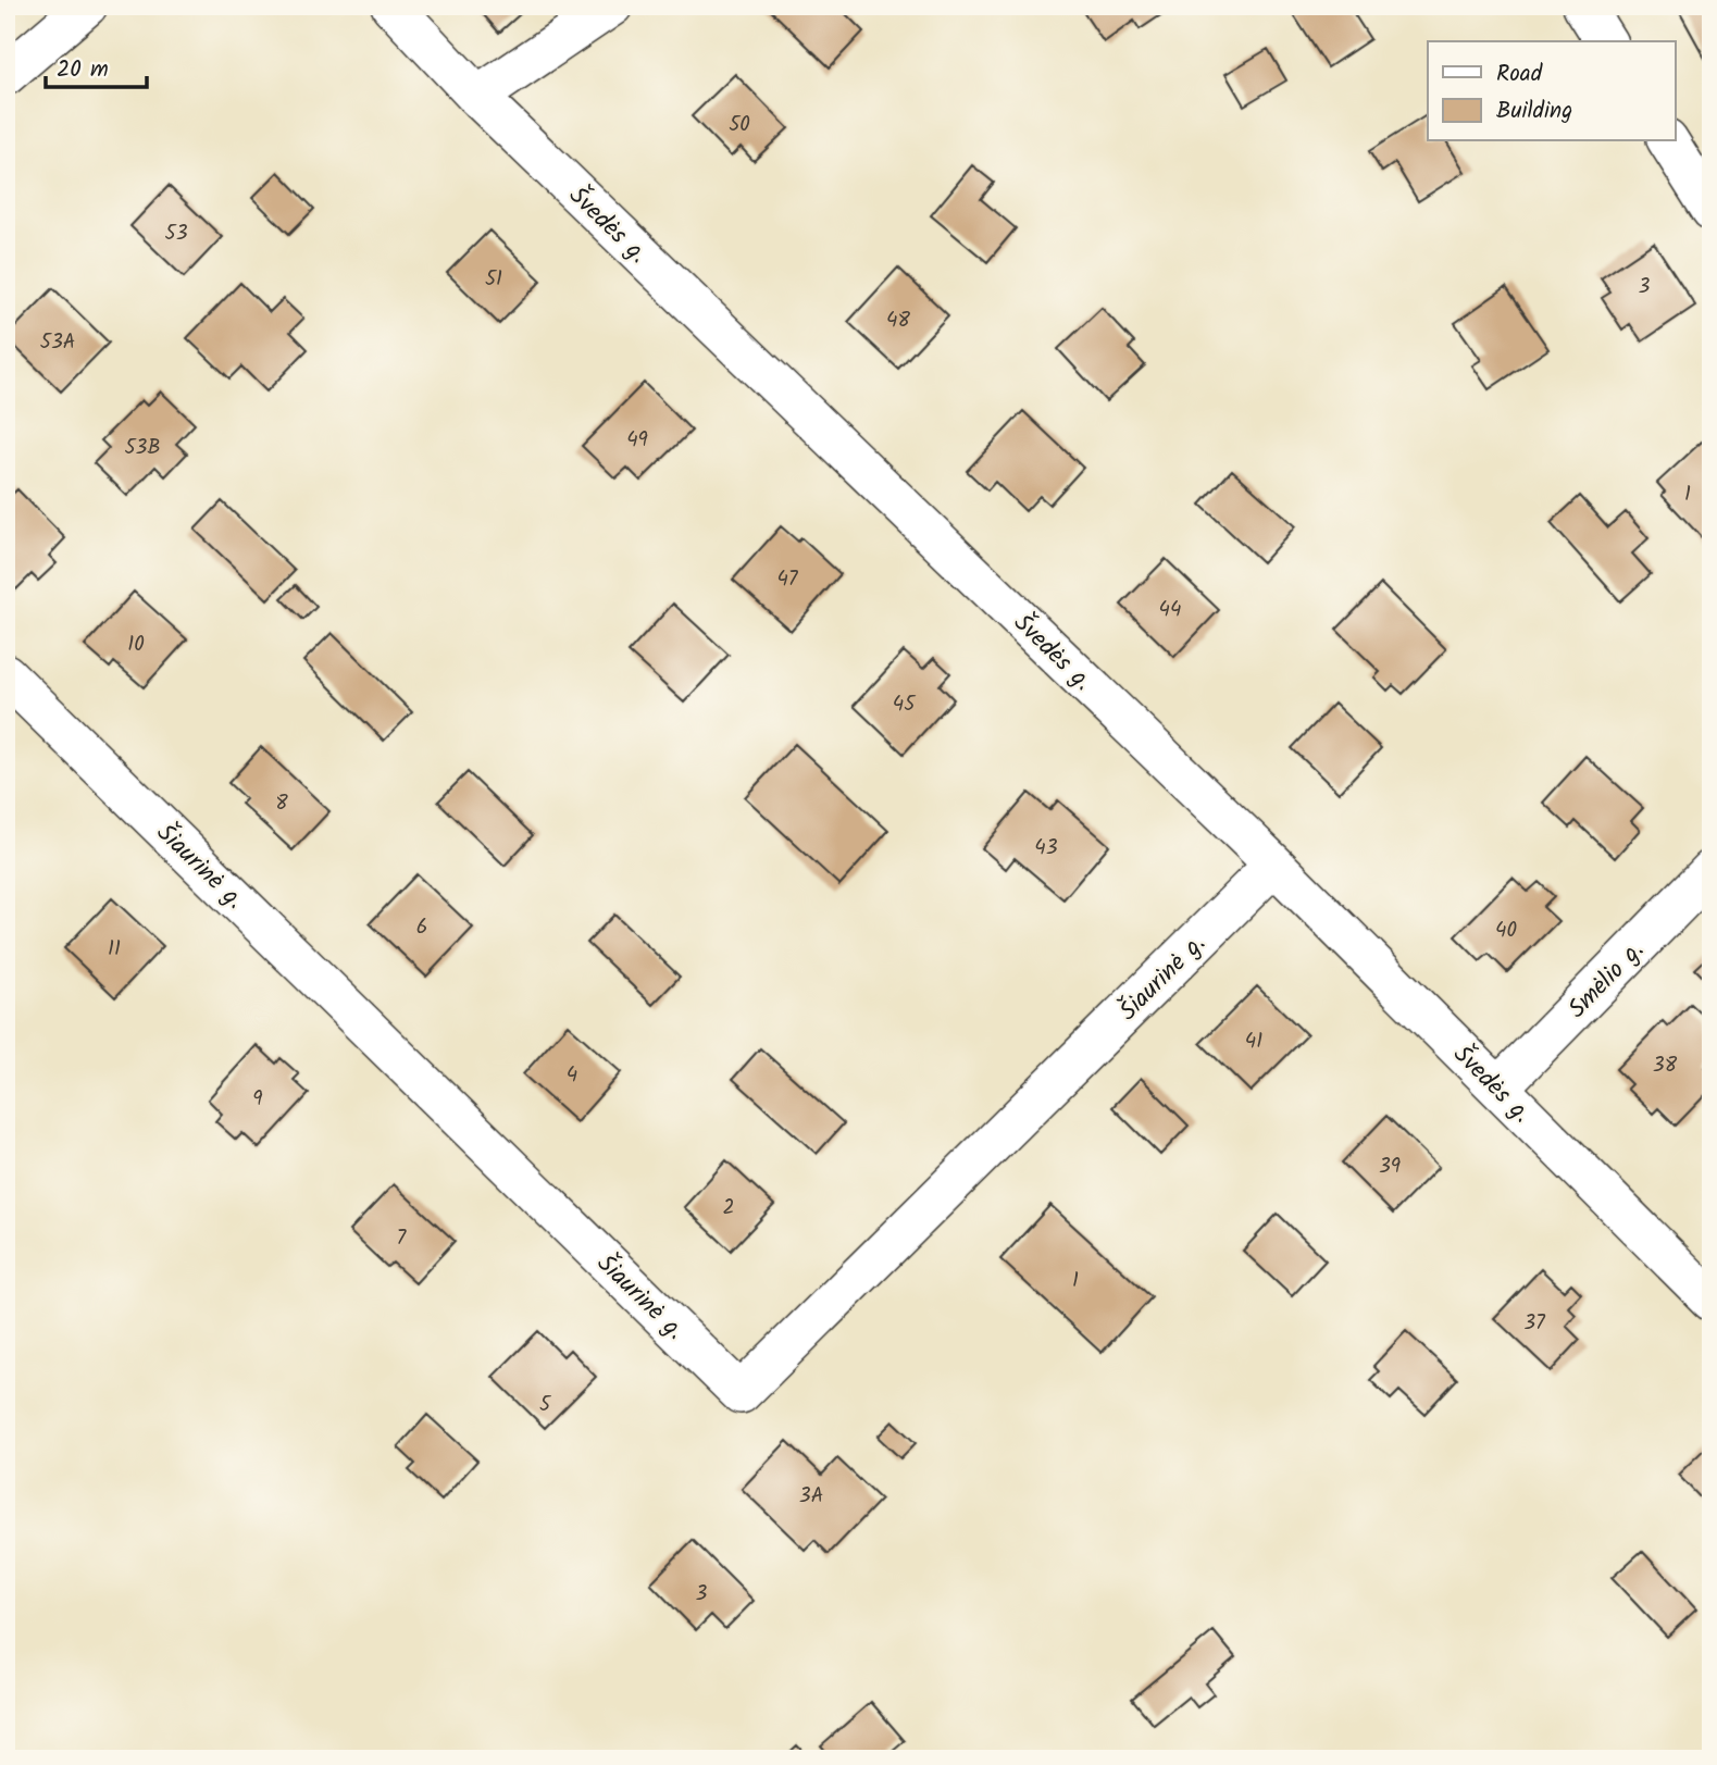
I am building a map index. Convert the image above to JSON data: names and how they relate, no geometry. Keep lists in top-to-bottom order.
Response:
{
  "streets": {
    "street": ["Švedės g.", "Šiaurinė g.", "Smėlio g."]
  },
  "crossings": [
    ["Švedės g.", "Šiaurinė g."],
    ["Švedės g.", "Smėlio g."]
  ],
  "house_numbers": [
    "50",
    "53",
    "51",
    "3",
    "48",
    "53A",
    "49",
    "53B",
    "1",
    "47",
    "44",
    "10",
    "45",
    "8",
    "43",
    "6",
    "40",
    "11",
    "41",
    "38",
    "4",
    "9",
    "39",
    "2",
    "7",
    "1",
    "37",
    "5",
    "3A",
    "3"
  ],
  "legend": ["Road", "Building"],
  "scale_bar": "20 m"
}
